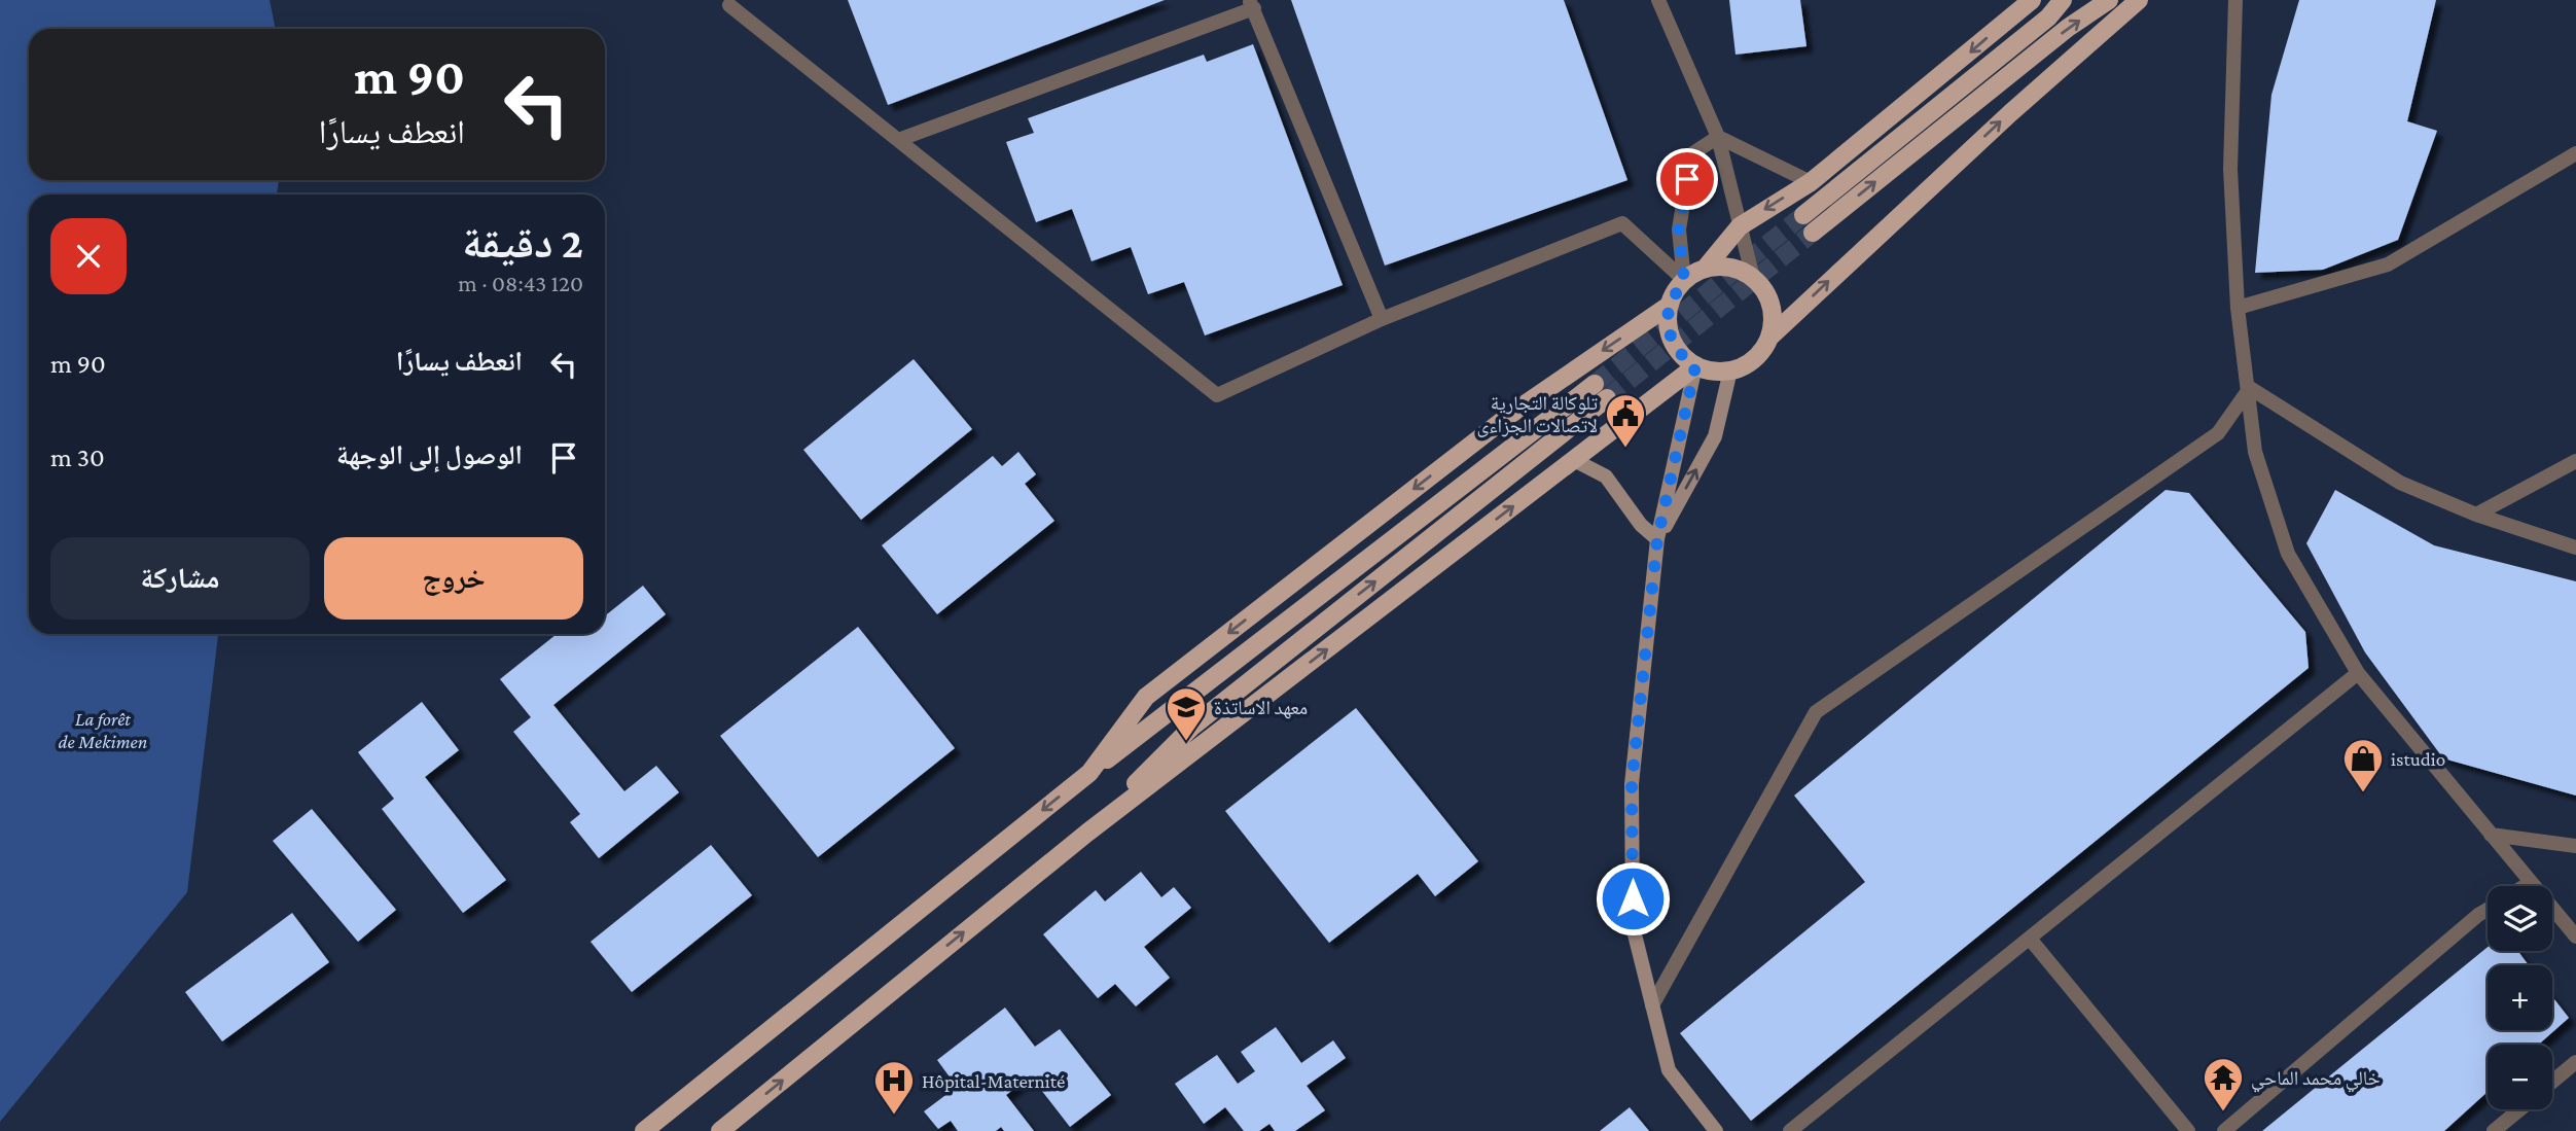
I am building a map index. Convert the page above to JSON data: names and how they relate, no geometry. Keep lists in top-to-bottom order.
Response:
{
  "parks": ["La forêt de Mekimen"],
  "places": {
    "public building": ["تلوكالة التجارية لاتصالات الجزاءى"],
    "school or university": ["معهد الاساتذة"],
    "shop": ["istudio"],
    "temple": ["خالي محمد الماحي"],
    "hospital": ["Hôpital-Maternité"]
  },
  "page": {
    "turn": ["90 m", "انعطف يسارًا"],
    "heading": ["2 دقيقة", "120 m · 08:43"],
    "list": [
      {
        "name": "انعطف يسارًا",
        "value": "90 m"
      },
      {
        "name": "الوصول إلى الوجهة",
        "value": "30 m"
      }
    ],
    "buttons": ["خروج", "مشاركة"],
    "map_buttons": ["+", "−"]
  }
}
